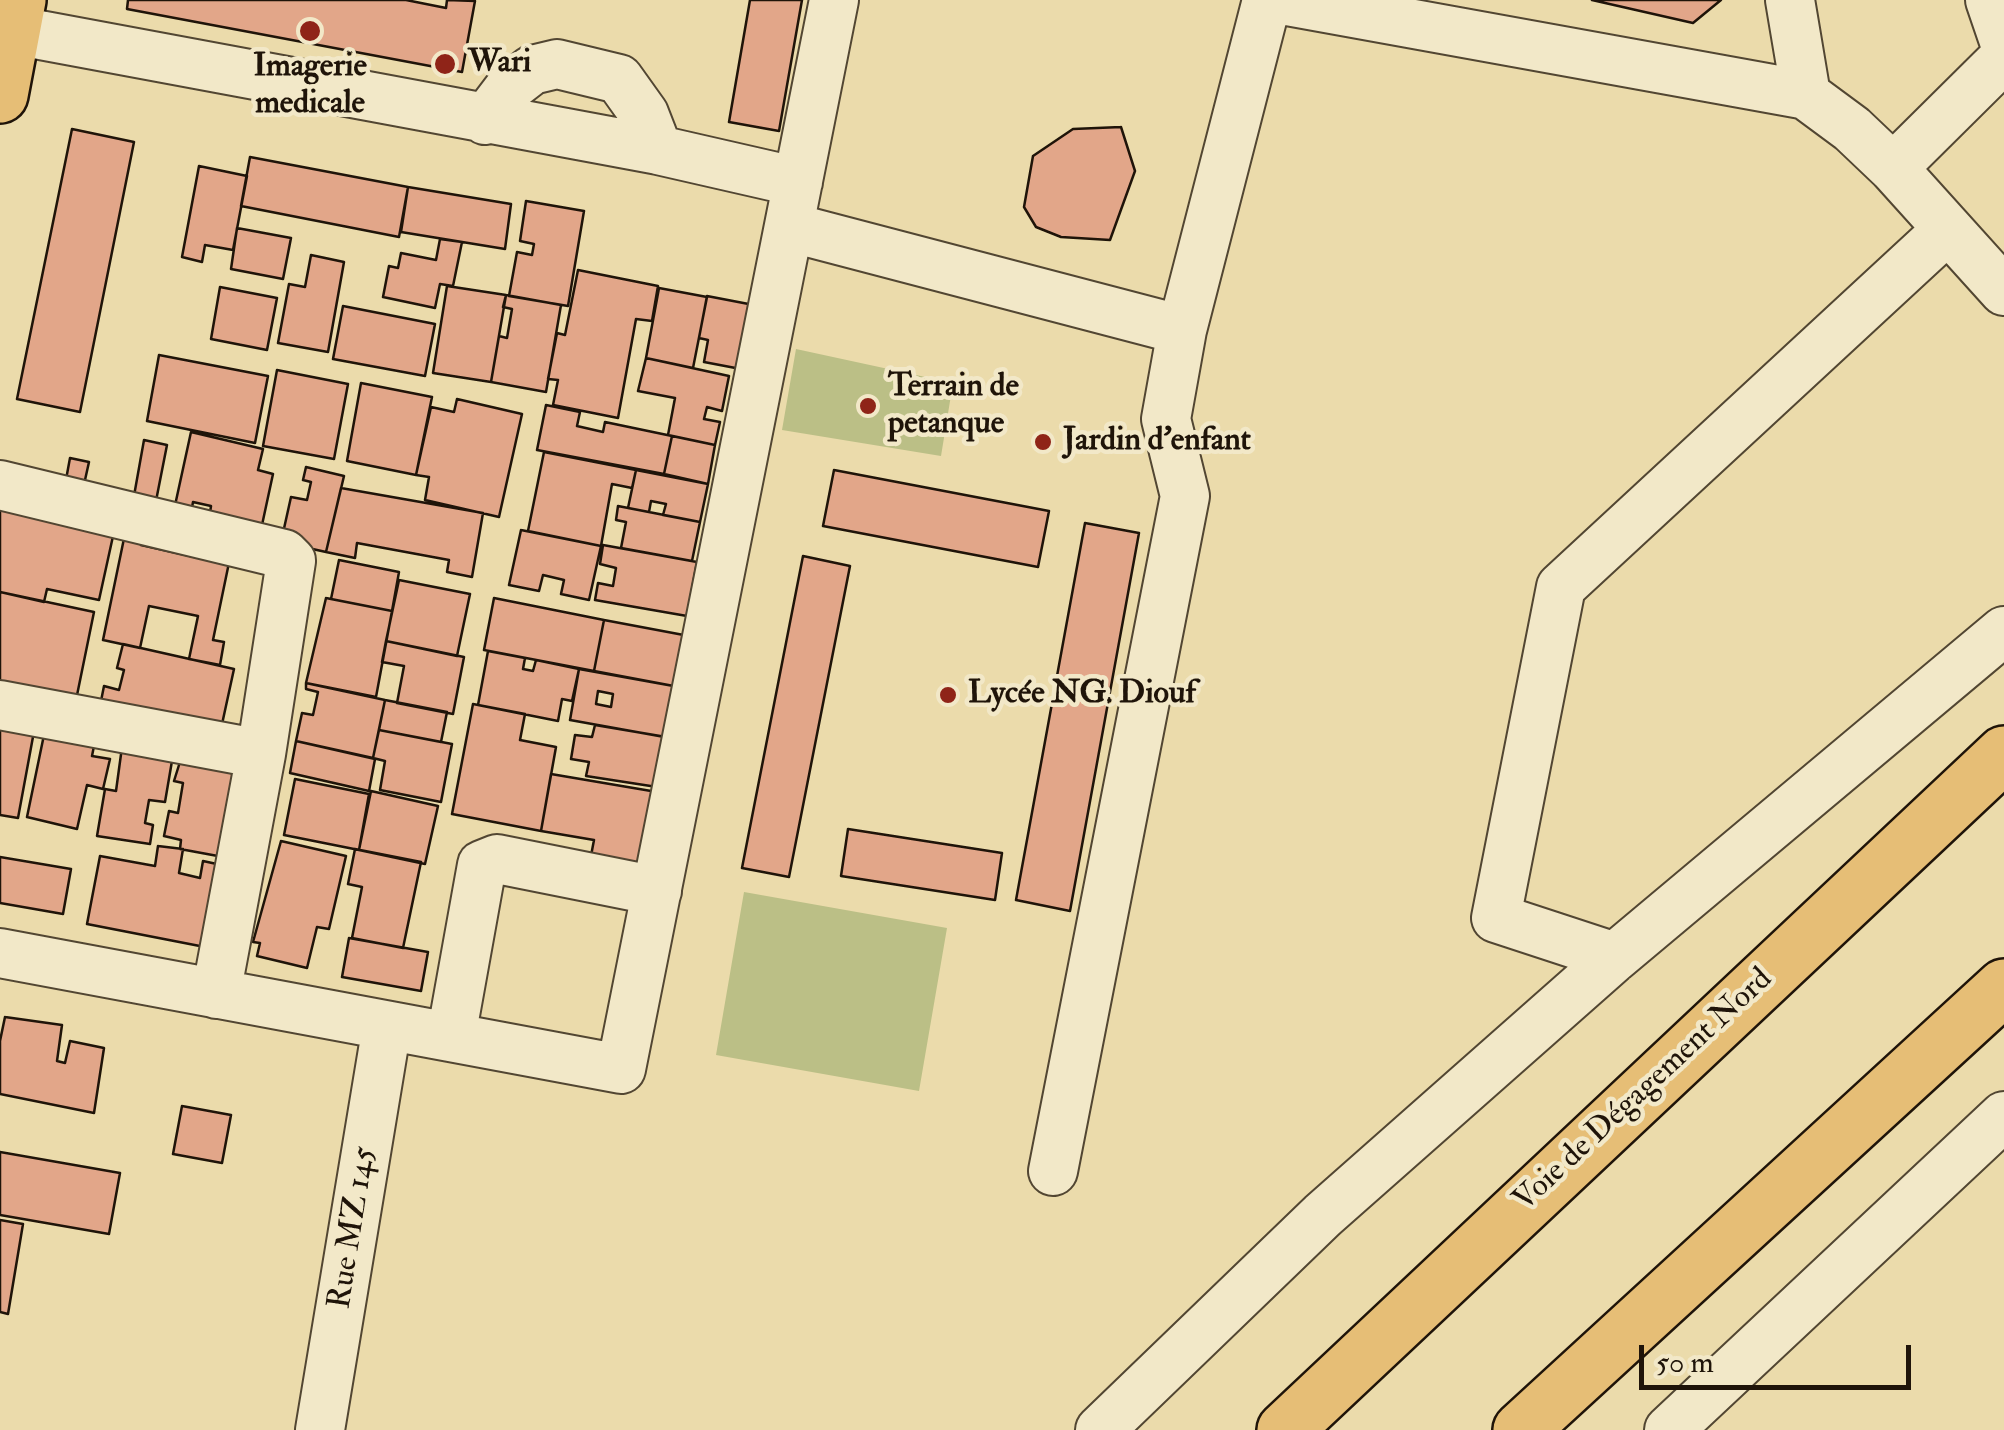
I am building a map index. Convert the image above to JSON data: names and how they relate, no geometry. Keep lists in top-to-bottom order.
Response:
{
  "streets": {
    "main road": ["Voie de Dégagement Nord"],
    "street": ["Rue MZ 145"]
  },
  "places": [
    "Imagerie medicale",
    "Wari",
    "Terrain de petanque",
    "Jardin d'enfant",
    "Lycée NG. Diouf"
  ],
  "scale_bar": "50 m"
}
